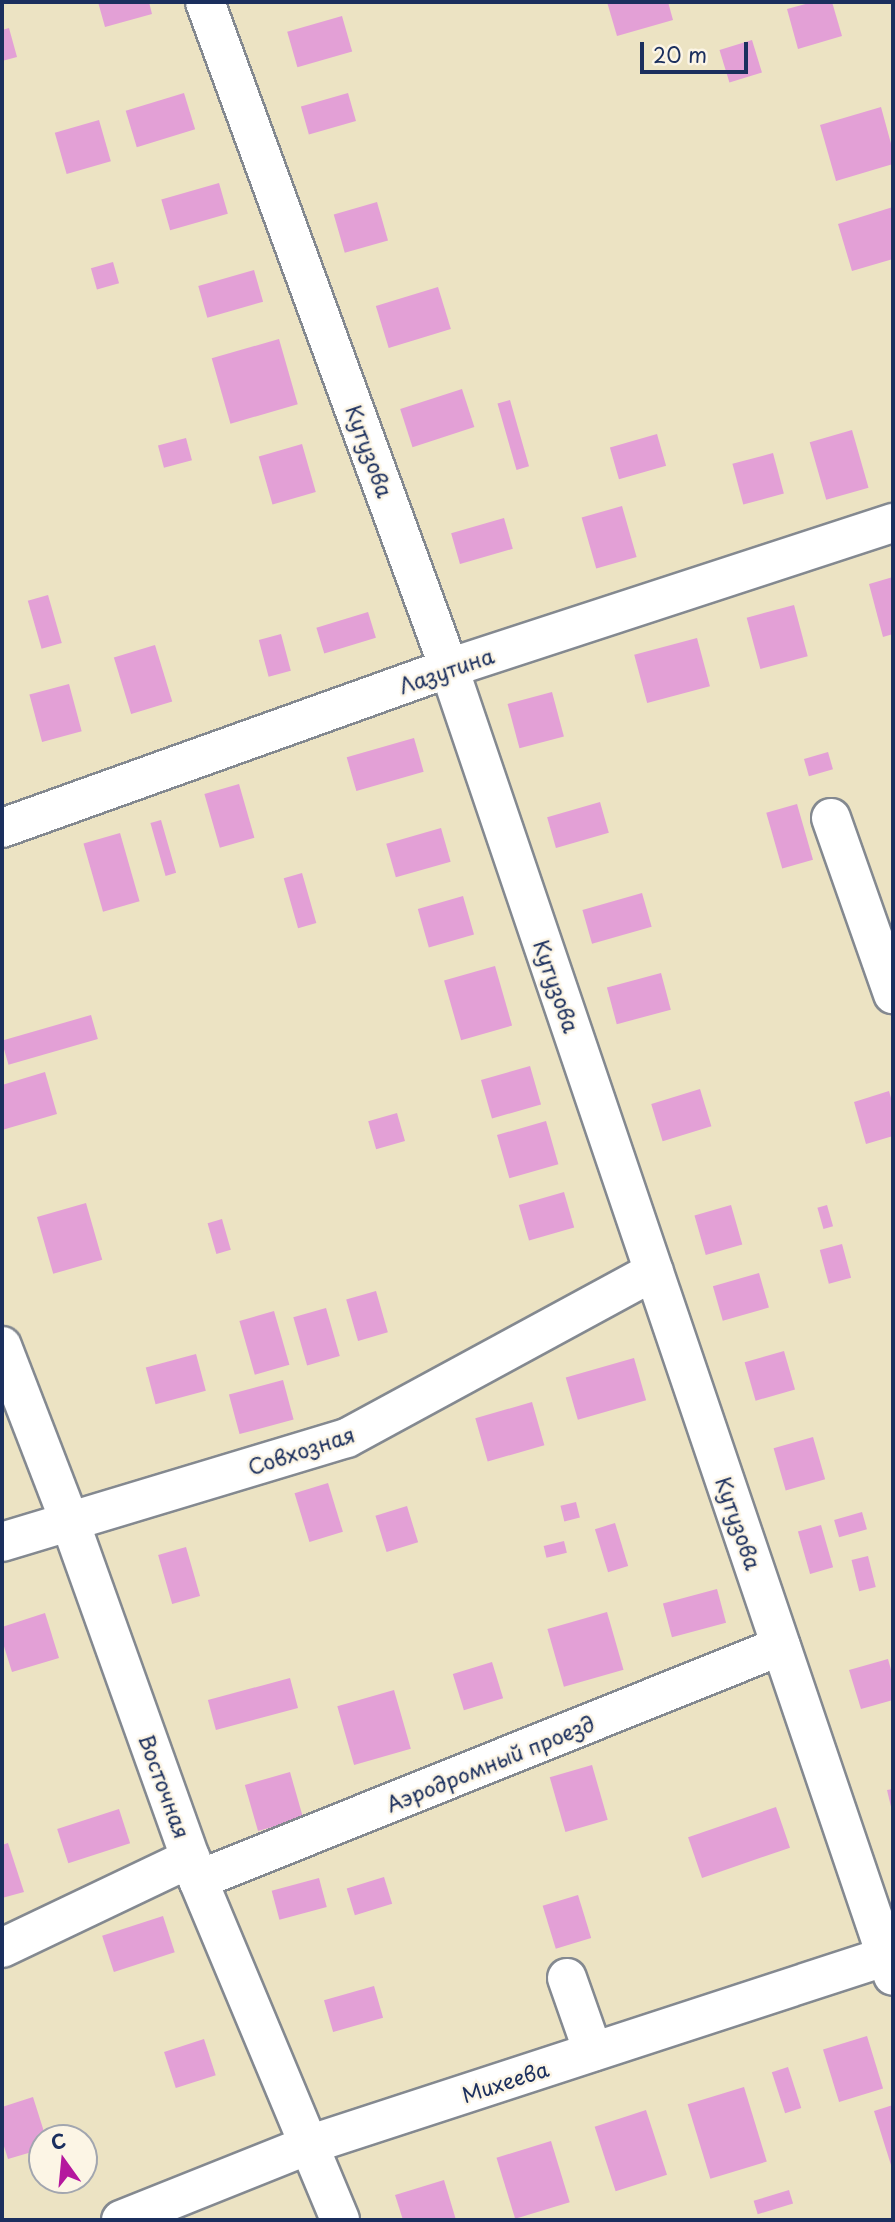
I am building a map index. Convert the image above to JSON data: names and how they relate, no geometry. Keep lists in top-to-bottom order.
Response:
{
  "streets": {
    "street": [
      "Кутузова",
      "Лазутина",
      "Совхозная",
      "Аэродромный проезд",
      "Восточная",
      "Михеева"
    ]
  },
  "crossings": [
    ["Кутузова", "Лазутина"],
    ["Кутузова", "Совхозная"],
    ["Кутузова", "Аэродромный проезд"],
    ["Кутузова", "Михеева"],
    ["Совхозная", "Восточная"],
    ["Аэродромный проезд", "Восточная"],
    ["Восточная", "Михеева"]
  ],
  "scale_bar": "20 m",
  "north": "top"
}
